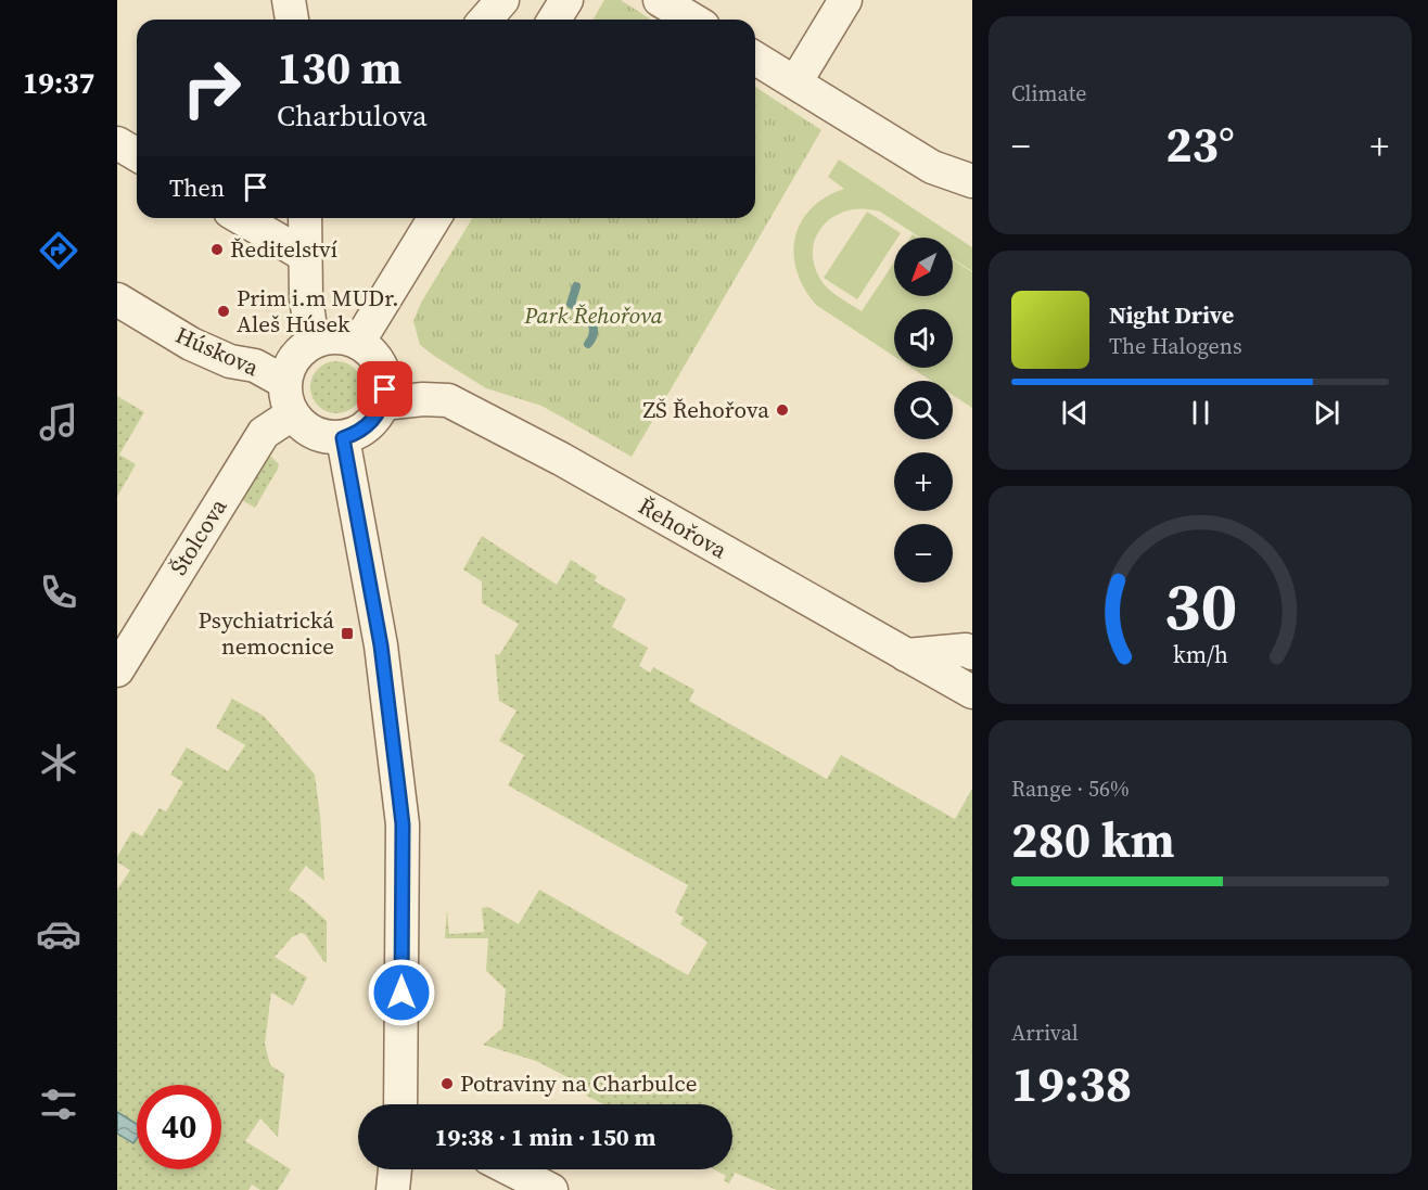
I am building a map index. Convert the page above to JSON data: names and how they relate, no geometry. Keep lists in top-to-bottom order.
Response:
{
  "streets": {
    "street": ["Húskova", "Řehořova", "Štolcova"]
  },
  "crossings": [
    ["Húskova", "Řehořova"],
    ["Húskova", "Štolcova"],
    ["Řehořova", "Štolcova"]
  ],
  "parks": ["Park Řehořova"],
  "places": {
    "other": [
      "Ředitelství",
      "Prim i.m MUDr. Aleš Húsek",
      "ZŠ Řehořova",
      "Potraviny na Charbulce"
    ],
    "transit": ["Psychiatrická nemocnice"]
  },
  "north": "bottom left",
  "page": {
    "tabs": "19:37",
    "tile": [
      "Climate",
      ["Range · 56%", "280 km"],
      ["Arrival", "19:38"]
    ],
    "turn": ["130 m", "Charbulova"],
    "heat": ["−", "23°", "+"],
    "then": "Then",
    "map_buttons": ["+", "−"],
    "song": ["Night Drive", "The Halogens"],
    "limit": "40",
    "trip": "19:38 · 1 min · 150 m",
    "gauge": ["30", "km/h"]
  }
}
